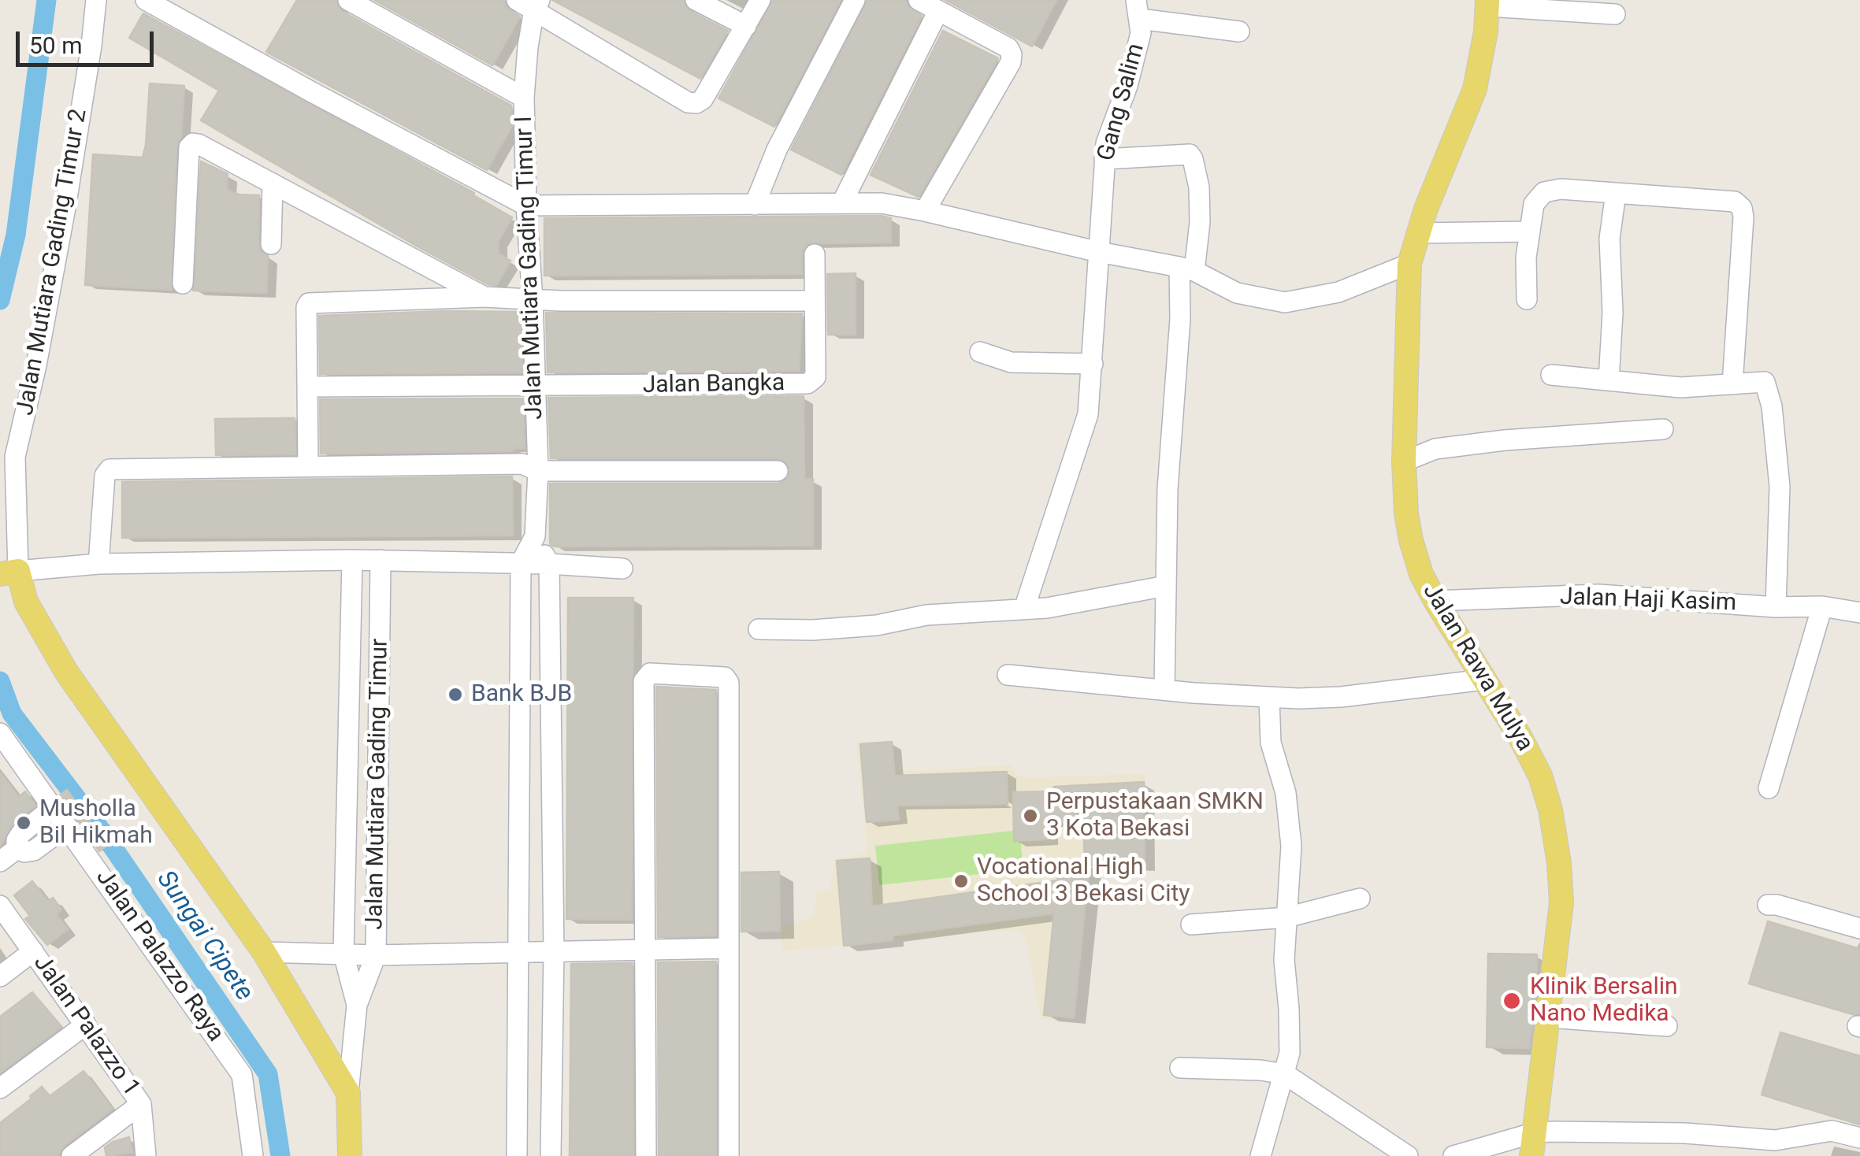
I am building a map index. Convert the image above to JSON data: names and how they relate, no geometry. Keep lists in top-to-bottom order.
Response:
{
  "streets": {
    "main road": ["Jalan Rawa Mulya", "Jalan Mutiara Gading Timur"],
    "street": [
      "Gang Salim",
      "Jalan Mutiara Gading Timur 2",
      "Jalan Mutiara Gading Timur I",
      "Jalan Bangka",
      "Jalan Haji Kasim",
      "Jalan Palazzo Raya",
      "Jalan Palazzo 1"
    ]
  },
  "crossings": [
    ["Jalan Mutiara Gading Timur 2", "Jalan Mutiara Gading Timur"],
    ["Jalan Mutiara Gading Timur I", "Jalan Bangka"],
    ["Jalan Haji Kasim", "Jalan Rawa Mulya"]
  ],
  "water": ["Sungai Cipete"],
  "places": [
    "Bank BJB",
    "Perpustakaan SMKN 3 Kota Bekasi",
    "Musholla Bil Hikmah",
    "Vocational High School 3 Bekasi City",
    "Klinik Bersalin Nano Medika"
  ],
  "scale_bar": "50 m"
}
